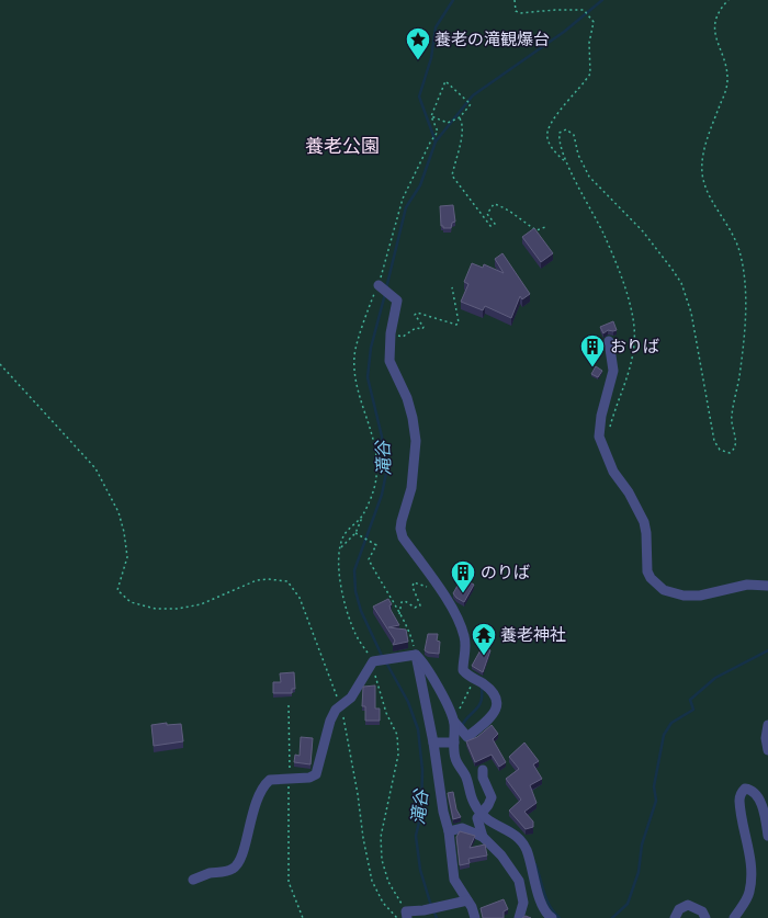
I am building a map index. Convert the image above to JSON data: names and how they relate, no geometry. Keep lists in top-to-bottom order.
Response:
{
  "districts": ["養老公園"],
  "water": ["滝谷"],
  "places": {
    "place": ["養老の滝観爆台"],
    "building": ["おりば", "のりば"],
    "temple": ["養老神社"]
  }
}
